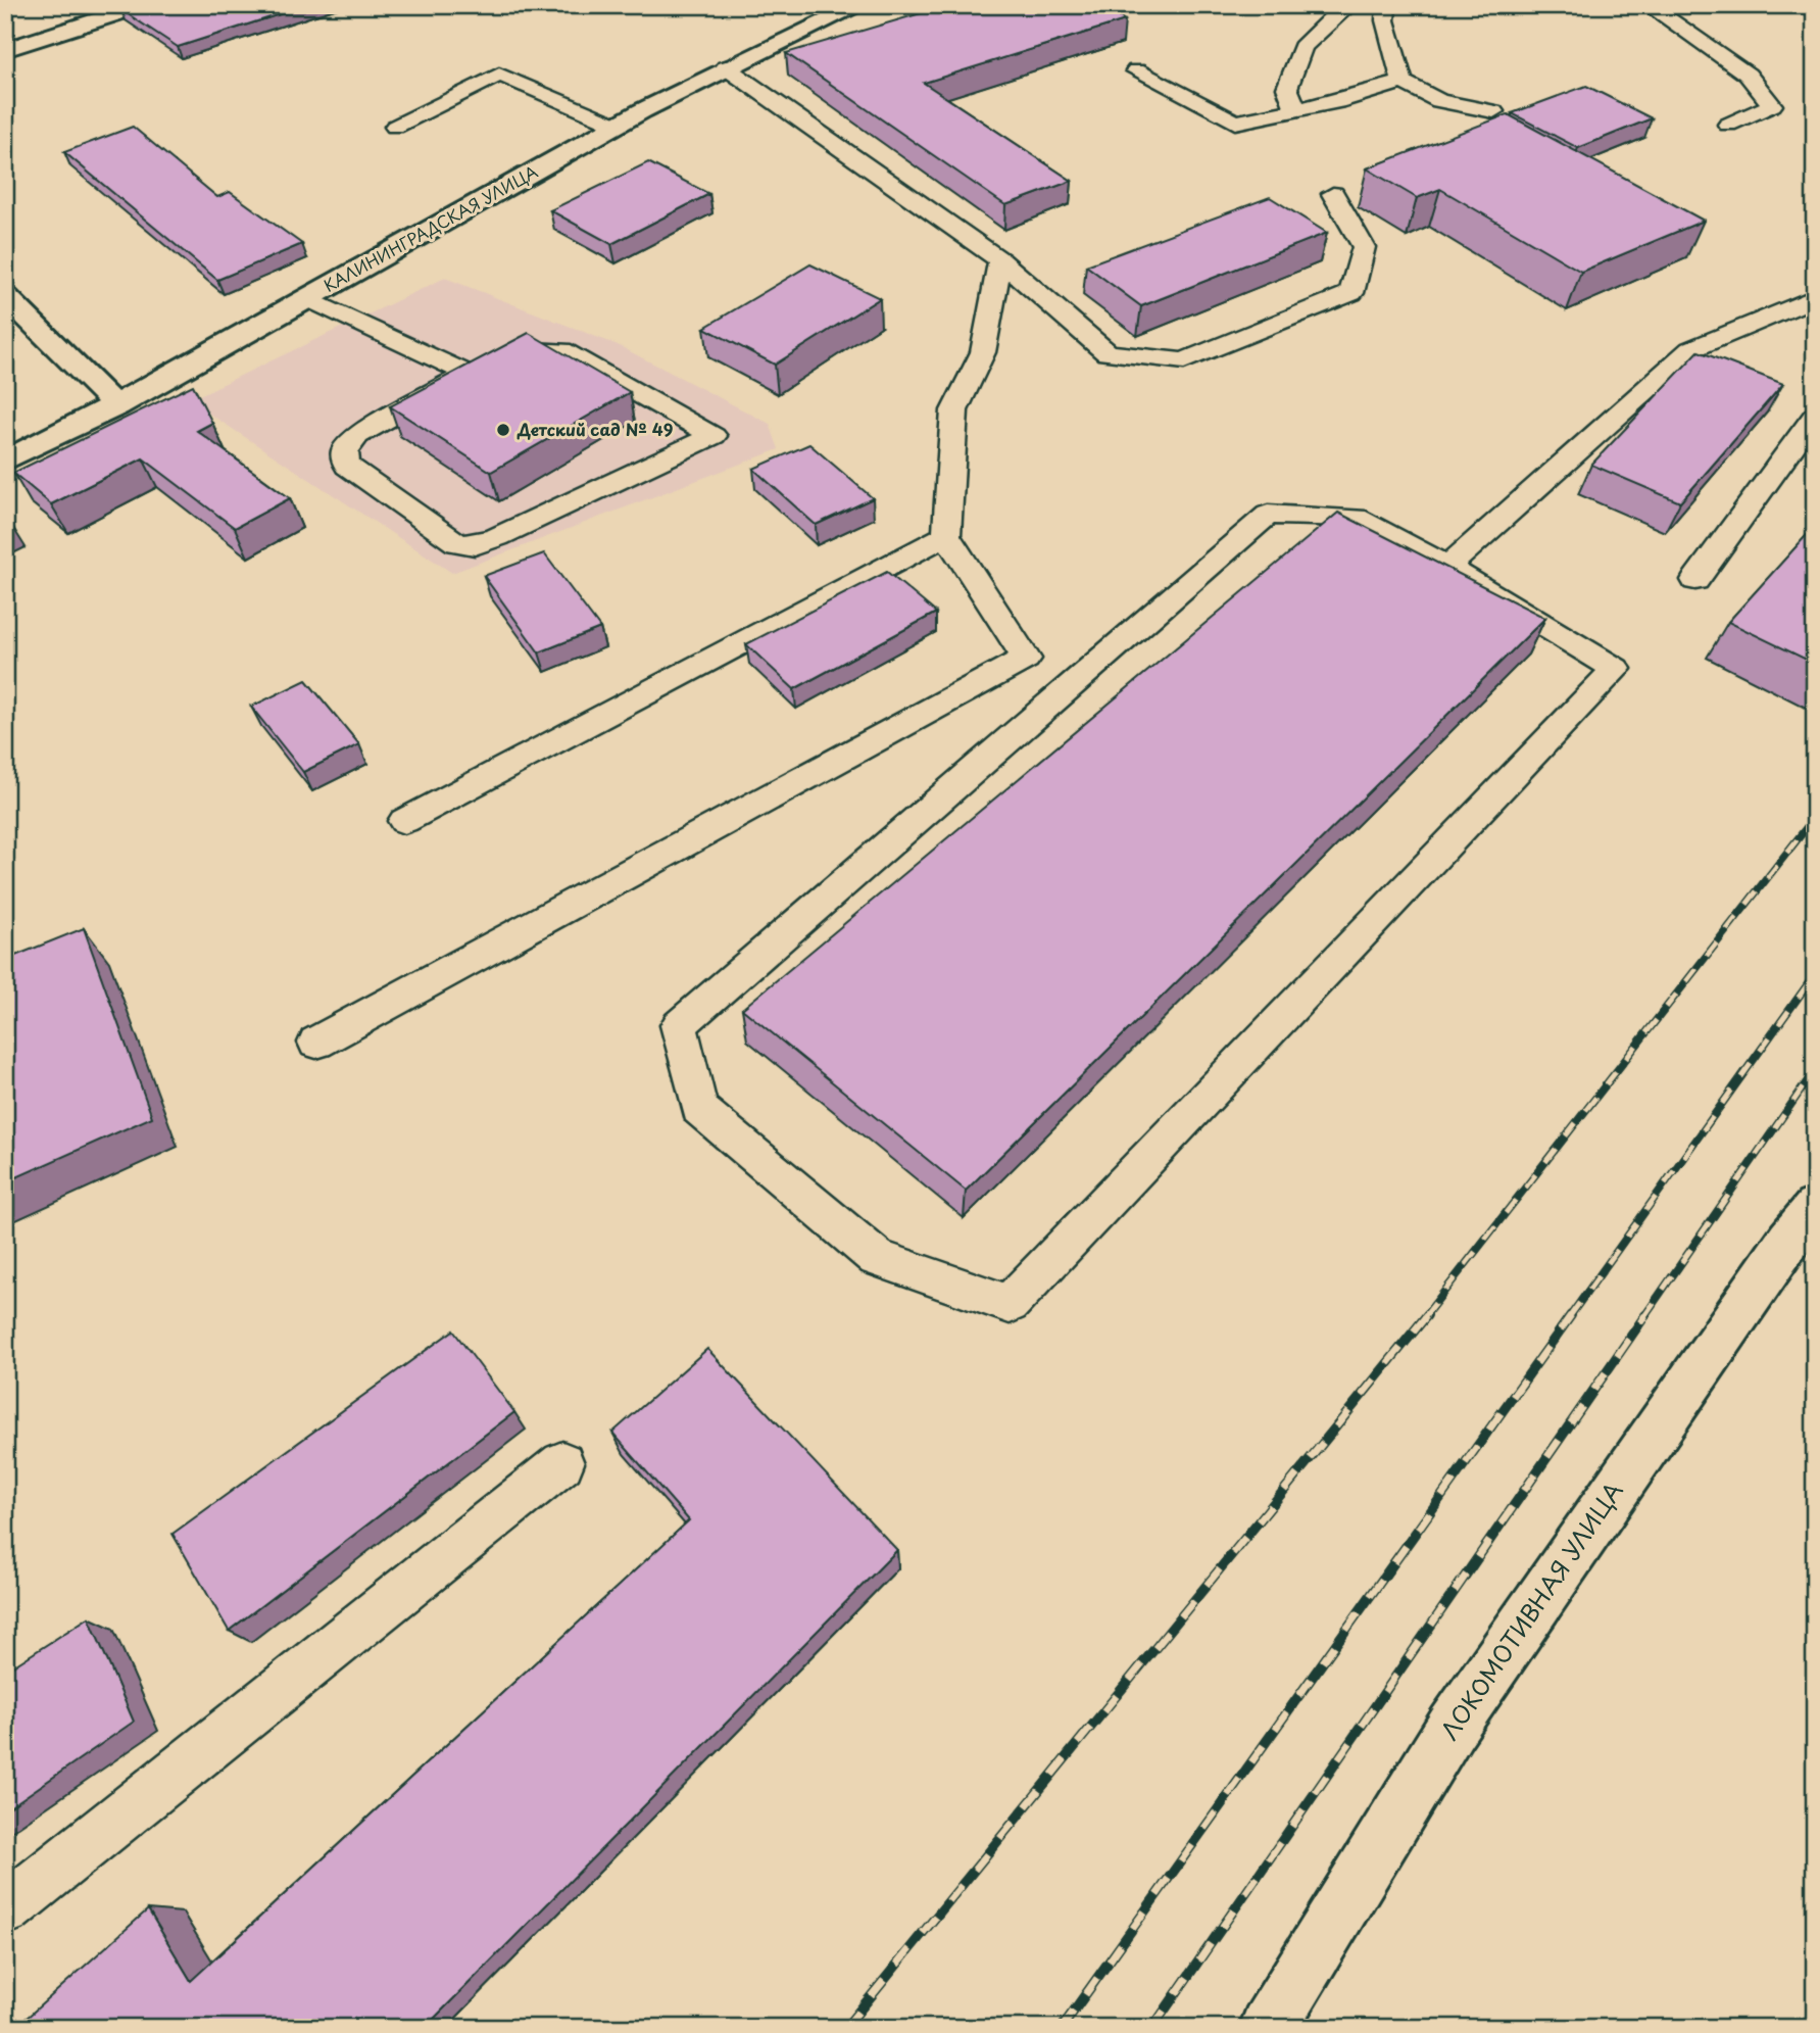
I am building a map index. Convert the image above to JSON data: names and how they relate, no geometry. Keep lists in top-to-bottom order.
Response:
{
  "streets": {
    "street": ["КАЛИНИНГРАДСКАЯ УЛИЦА", "ЛОКОМОТИВНАЯ УЛИЦА"]
  },
  "places": ["Детский сад № 49"]
}
